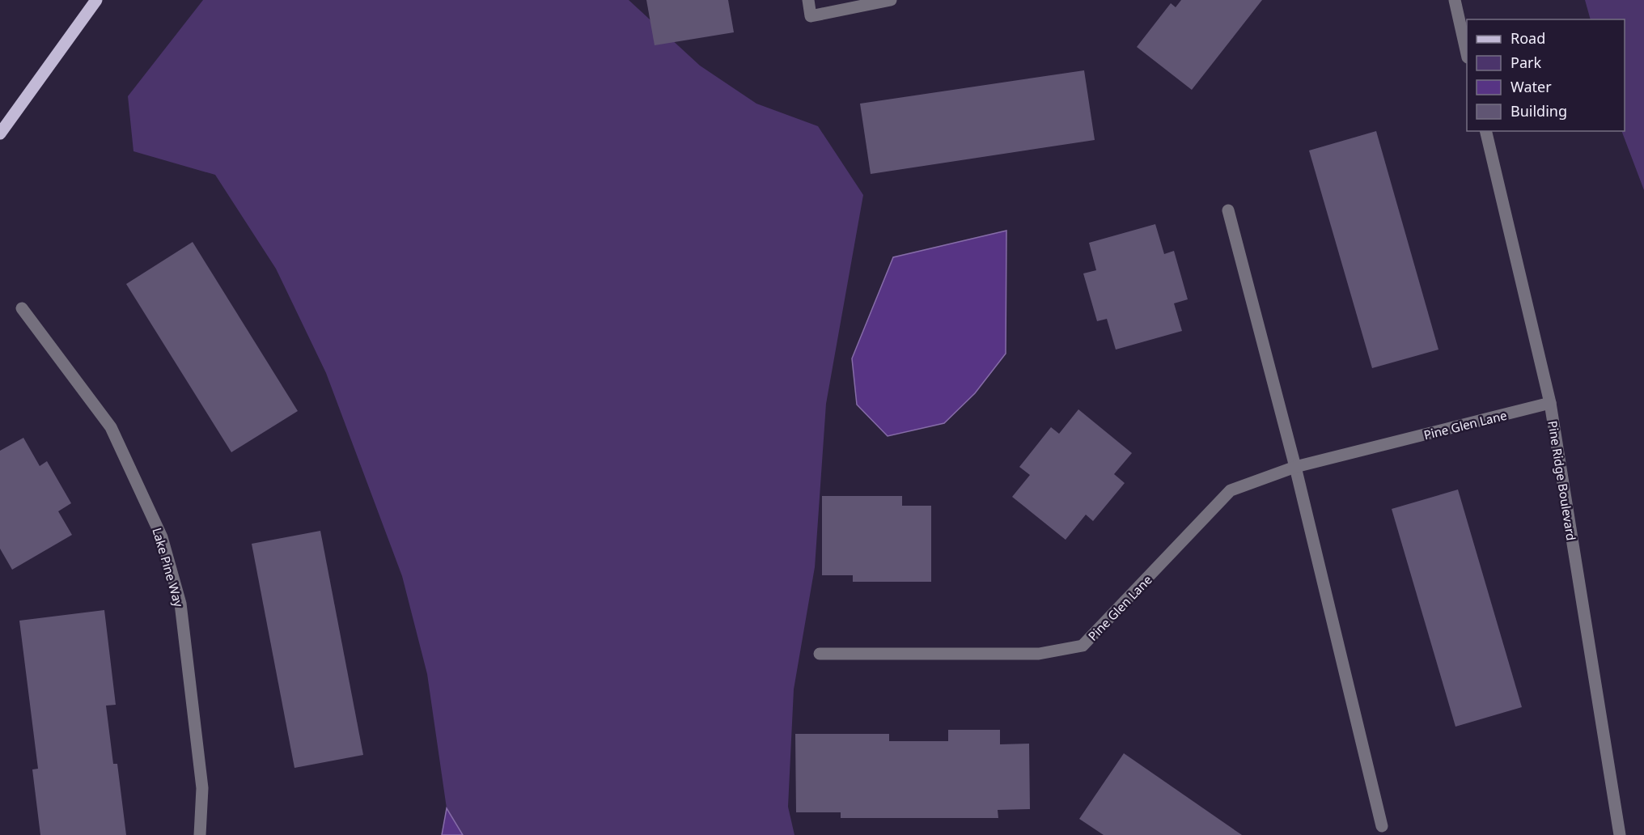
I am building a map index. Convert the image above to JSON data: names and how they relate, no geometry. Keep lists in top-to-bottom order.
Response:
{
  "streets": {
    "street": ["Pine Glen Lane", "Pine Ridge Boulevard", "Lake Pine Way"]
  },
  "crossings": [
    ["Pine Glen Lane", "Pine Ridge Boulevard"]
  ],
  "legend": [
    "Road",
    "Park",
    "Water",
    "Building"
  ]
}
